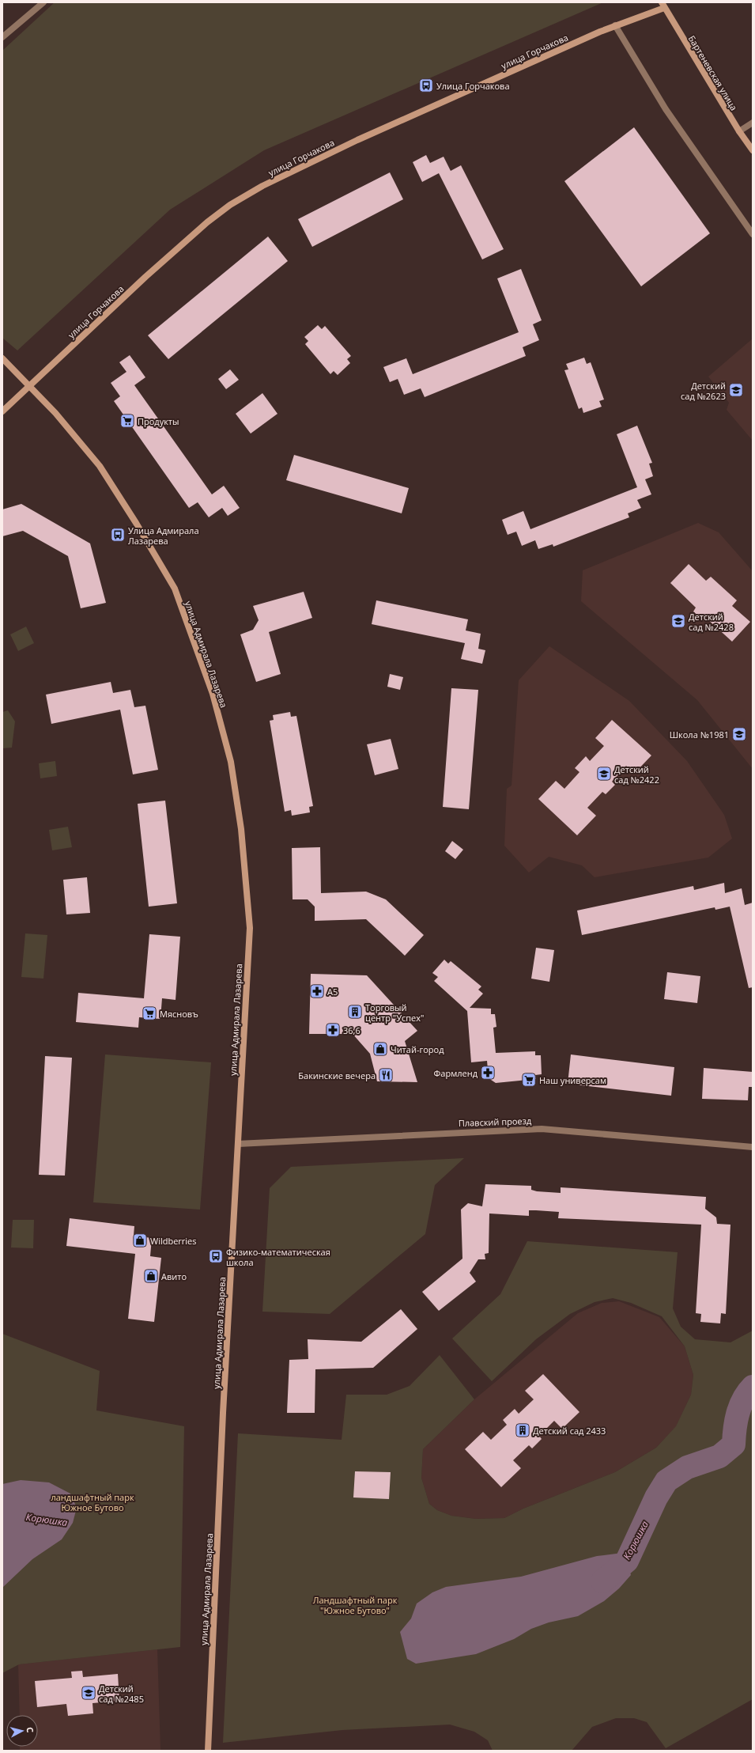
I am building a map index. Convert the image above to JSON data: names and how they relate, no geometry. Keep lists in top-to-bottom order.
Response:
{
  "streets": {
    "street": [
      "улица Горчакова",
      "Бартеневская улица",
      "улица Адмирала Лазарева",
      "Плавский проезд"
    ]
  },
  "crossings": [
    ["улица Горчакова", "Бартеневская улица"],
    ["улица Горчакова", "улица Адмирала Лазарева"],
    ["улица Адмирала Лазарева", "Плавский проезд"]
  ],
  "water": ["Корюшка"],
  "parks": ["ландшафтный парк Южное Бутово", "Ландшафтный парк \"Южное Бутово\""],
  "places": {
    "bus stop": ["Улица Горчакова", "Улица Адмирала Лазарева", "Физико-математическая школа"],
    "school or university": [
      "Детский сад №2623",
      "Детский сад №2428",
      "Школа №1981",
      "Детский сад №2422",
      "Детский сад №2485"
    ],
    "supermarket": ["Продукты", "Мясновъ", "Наш универсам"],
    "pharmacy": ["А5", "36,6", "Фармленд"],
    "building": ["Торговый центр \"Успех\"", "Детский сад 2433"],
    "shop": ["Читай-город", "Wildberries", "Авито"],
    "restaurant": ["Бакинские вечера"]
  },
  "north": "right"
}
